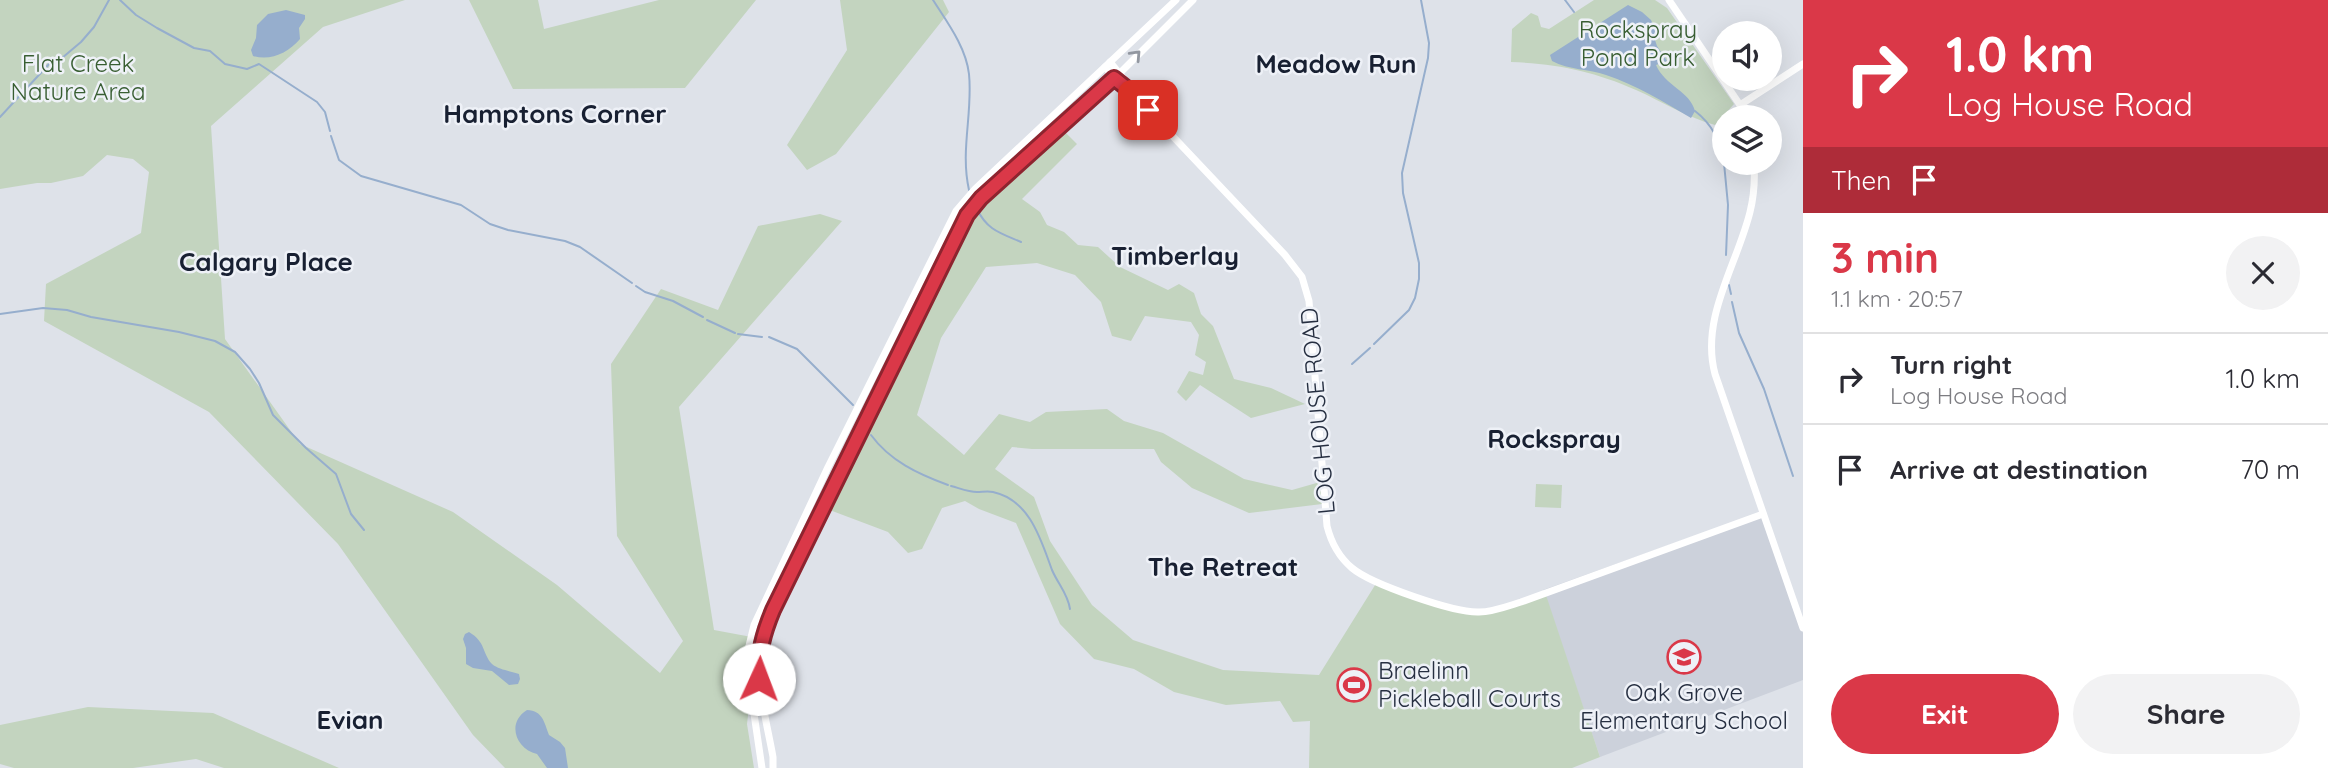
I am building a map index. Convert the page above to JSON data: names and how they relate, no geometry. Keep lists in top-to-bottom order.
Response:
{
  "streets": {
    "main road": ["LOG HOUSE ROAD"]
  },
  "districts": [
    "Meadow Run",
    "Hamptons Corner",
    "Timberlay",
    "Calgary Place",
    "Rockspray",
    "The Retreat",
    "Evian"
  ],
  "parks": ["Rockspray Pond Park", "Flat Creek Nature Area"],
  "places": {
    "school or university": ["Oak Grove Elementary School"],
    "sports": ["Braelinn Pickleball Courts"]
  },
  "page": {
    "turn": ["1.0 km", "Log House Road"],
    "then": "Then",
    "heading": ["3 min", "1.1 km · 20:57"],
    "list": [
      {
        "name": "Turn right",
        "note": "Log House Road",
        "value": "1.0 km"
      },
      {
        "name": "Arrive at destination",
        "value": "70 m"
      }
    ],
    "buttons": ["Exit", "Share"]
  }
}
